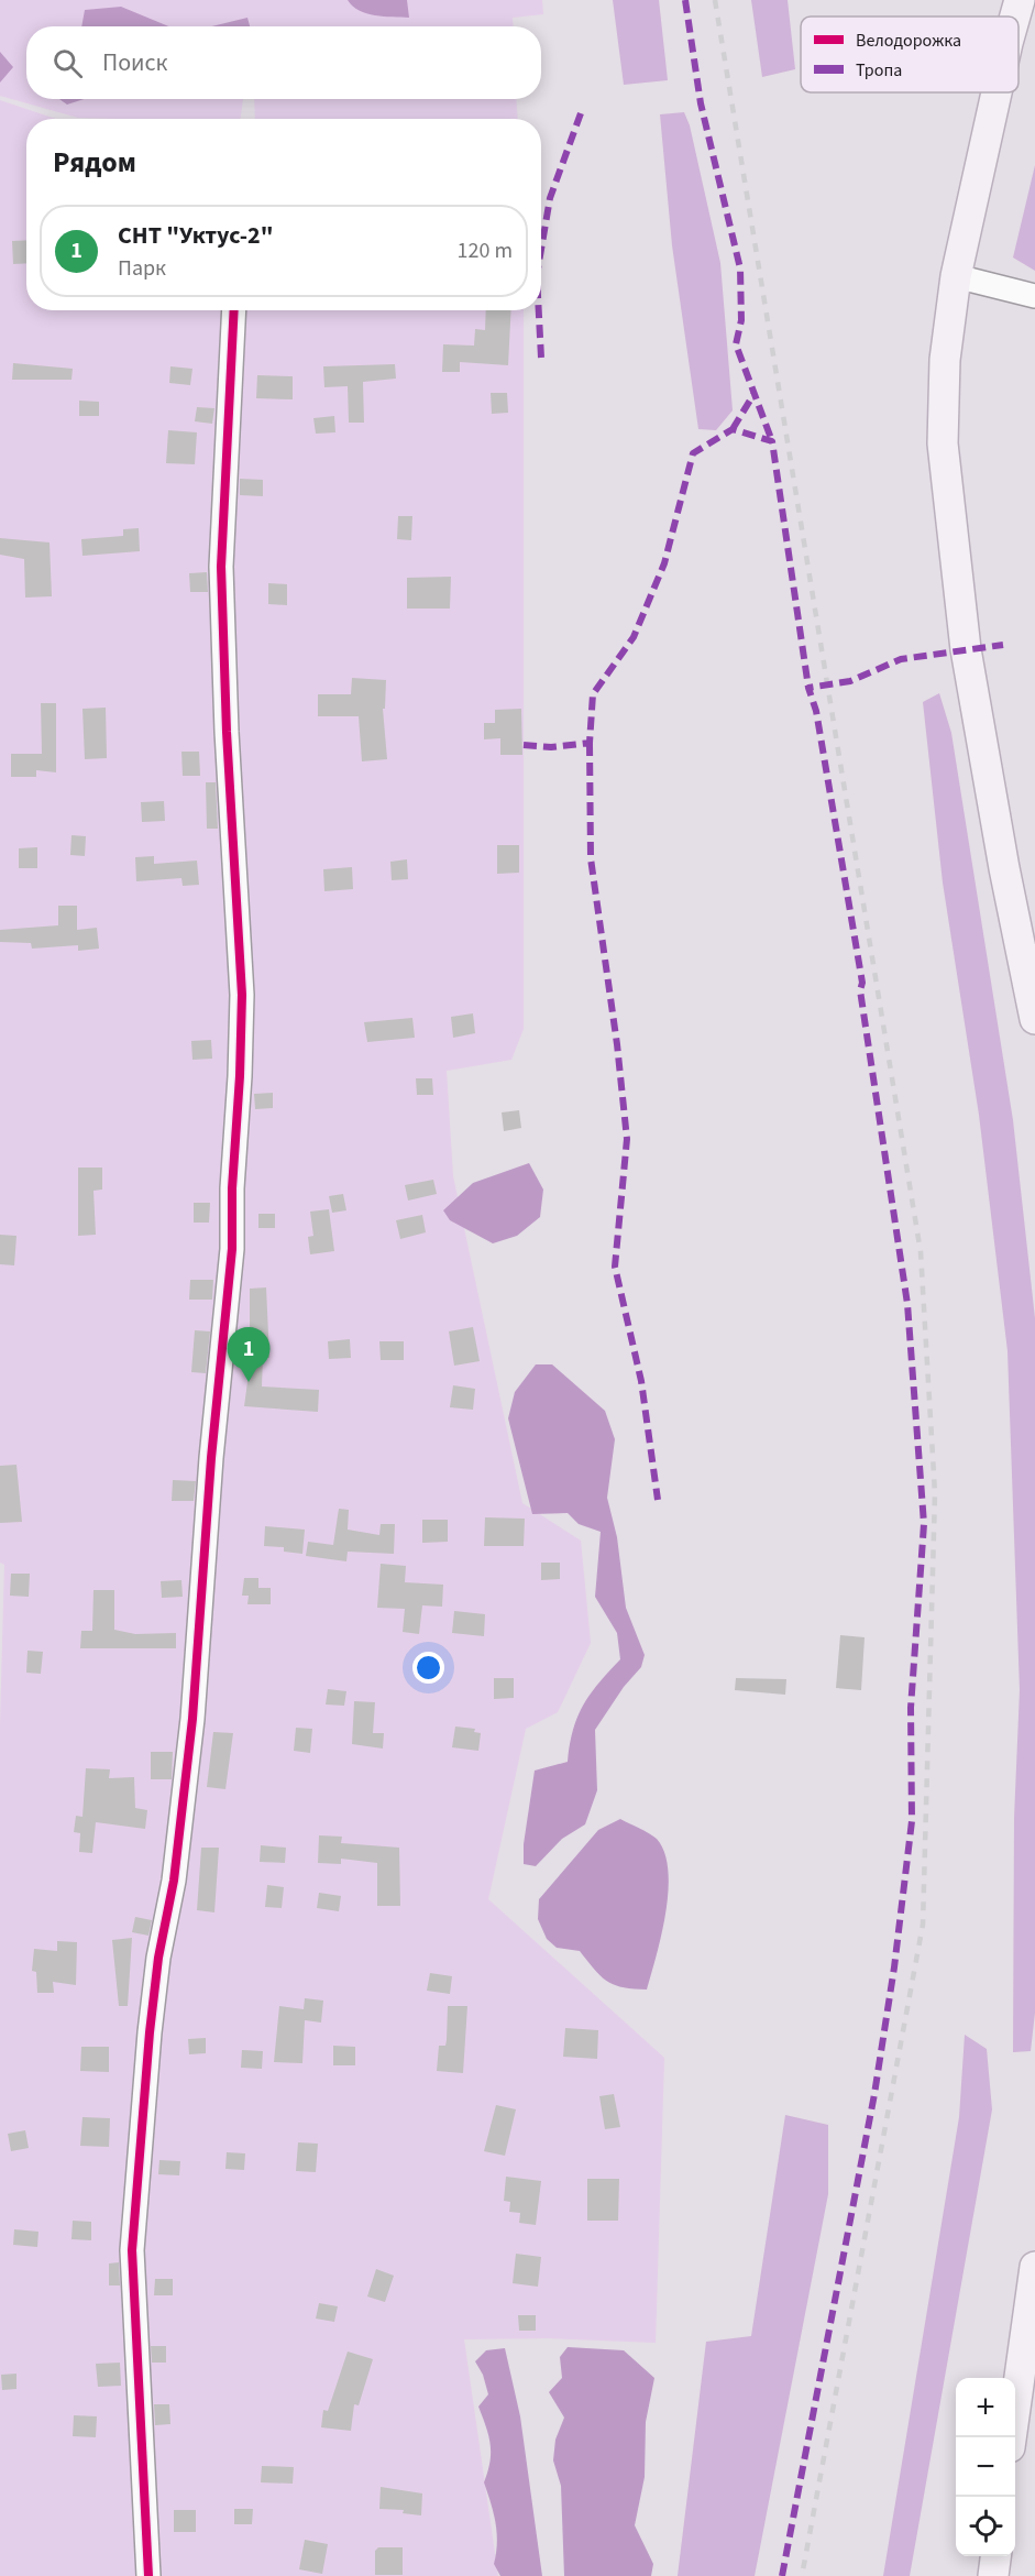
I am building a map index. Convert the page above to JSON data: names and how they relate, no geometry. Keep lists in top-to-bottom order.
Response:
{
  "legend": ["Велодорожка", "Тропа"],
  "page": {
    "search": "Поиск",
    "heading": "Рядом",
    "list": [
      {
        "mark": "1",
        "name": "СНТ \"Уктус-2\"",
        "note": "Парк",
        "value": "120 m"
      }
    ],
    "pins": "1",
    "map_buttons": ["+", "−"]
  }
}
